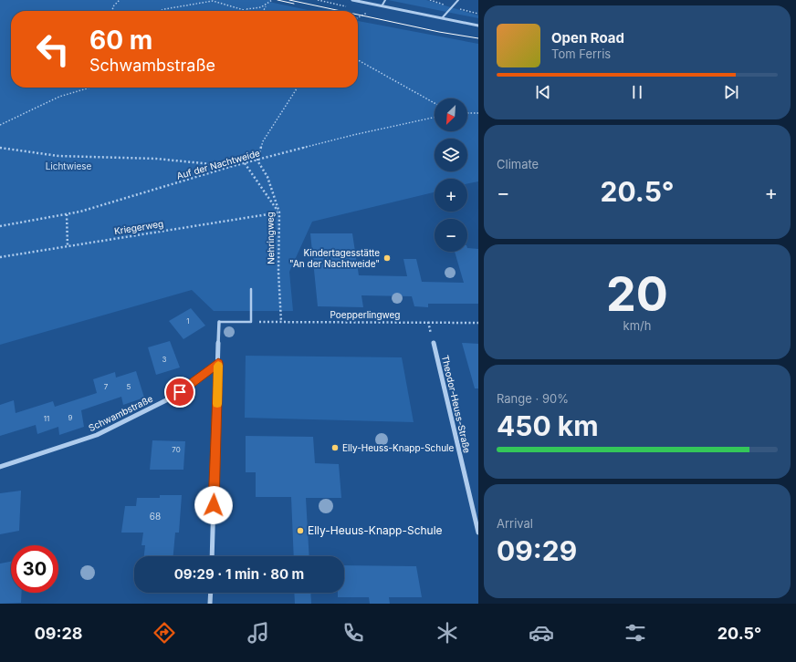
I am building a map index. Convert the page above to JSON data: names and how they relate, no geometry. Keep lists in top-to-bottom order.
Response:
{
  "streets": {
    "street": ["Theodor-Heuss-Straße", "Schwambstraße"],
    "path": [
      "Auf der Nachtweide",
      "Kriegerweg",
      "Nehringweg",
      "Poepperlingweg"
    ]
  },
  "crossings": [
    ["Auf der Nachtweide", "Nehringweg"],
    ["Kriegerweg", "Nehringweg"],
    ["Nehringweg", "Poepperlingweg"]
  ],
  "parks": ["Lichtwiese"],
  "places": ["Kindertagesstätte \"An der Nachtweide\"", "Elly-Heuss-Knapp-Schule", "Elly-Heuus-Knapp-Schule"],
  "house_numbers": [
    "1",
    "3",
    "7",
    "5",
    "9",
    "11",
    "70",
    "68"
  ],
  "north": "bottom left",
  "page": {
    "turn": ["60 m", "Schwambstraße"],
    "song": ["Open Road", "Tom Ferris"],
    "map_buttons": ["+", "−"],
    "tile": [
      "Climate",
      ["20", "km/h"],
      ["Range · 90%", "450 km"],
      ["Arrival", "09:29"]
    ],
    "heat": ["−", "20.5°", "+"],
    "limit": "30",
    "trip": "09:29 · 1 min · 80 m",
    "tabs": ["09:28", "20.5°"]
  }
}
